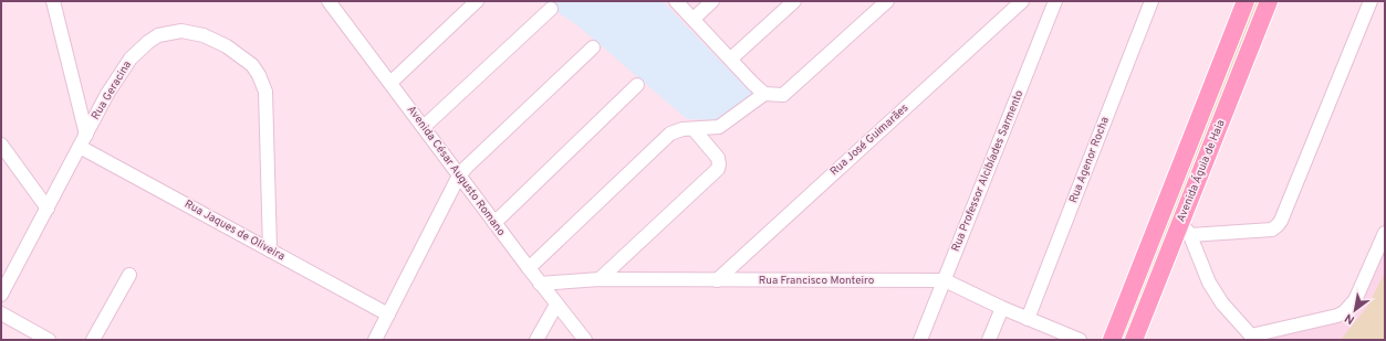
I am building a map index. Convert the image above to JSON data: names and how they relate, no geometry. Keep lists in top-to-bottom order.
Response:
{
  "streets": {
    "main road": ["Avenida Águia de Haia"],
    "street": [
      "Rua Geracina",
      "Rua José Guimarães",
      "Rua Agenor Rocha",
      "Avenida César Augusto Romano",
      "Rua Professor Alcibíades Sarmento",
      "Rua Jaques de Oliveira",
      "Rua Francisco Monteiro"
    ]
  },
  "crossings": [
    ["Rua Geracina", "Rua Jaques de Oliveira"],
    ["Rua José Guimarães", "Rua Francisco Monteiro"],
    ["Rua Agenor Rocha", "Rua Francisco Monteiro"],
    ["Avenida César Augusto Romano", "Rua Francisco Monteiro"],
    ["Rua Professor Alcibíades Sarmento", "Rua Francisco Monteiro"]
  ],
  "north": "bottom left"
}
